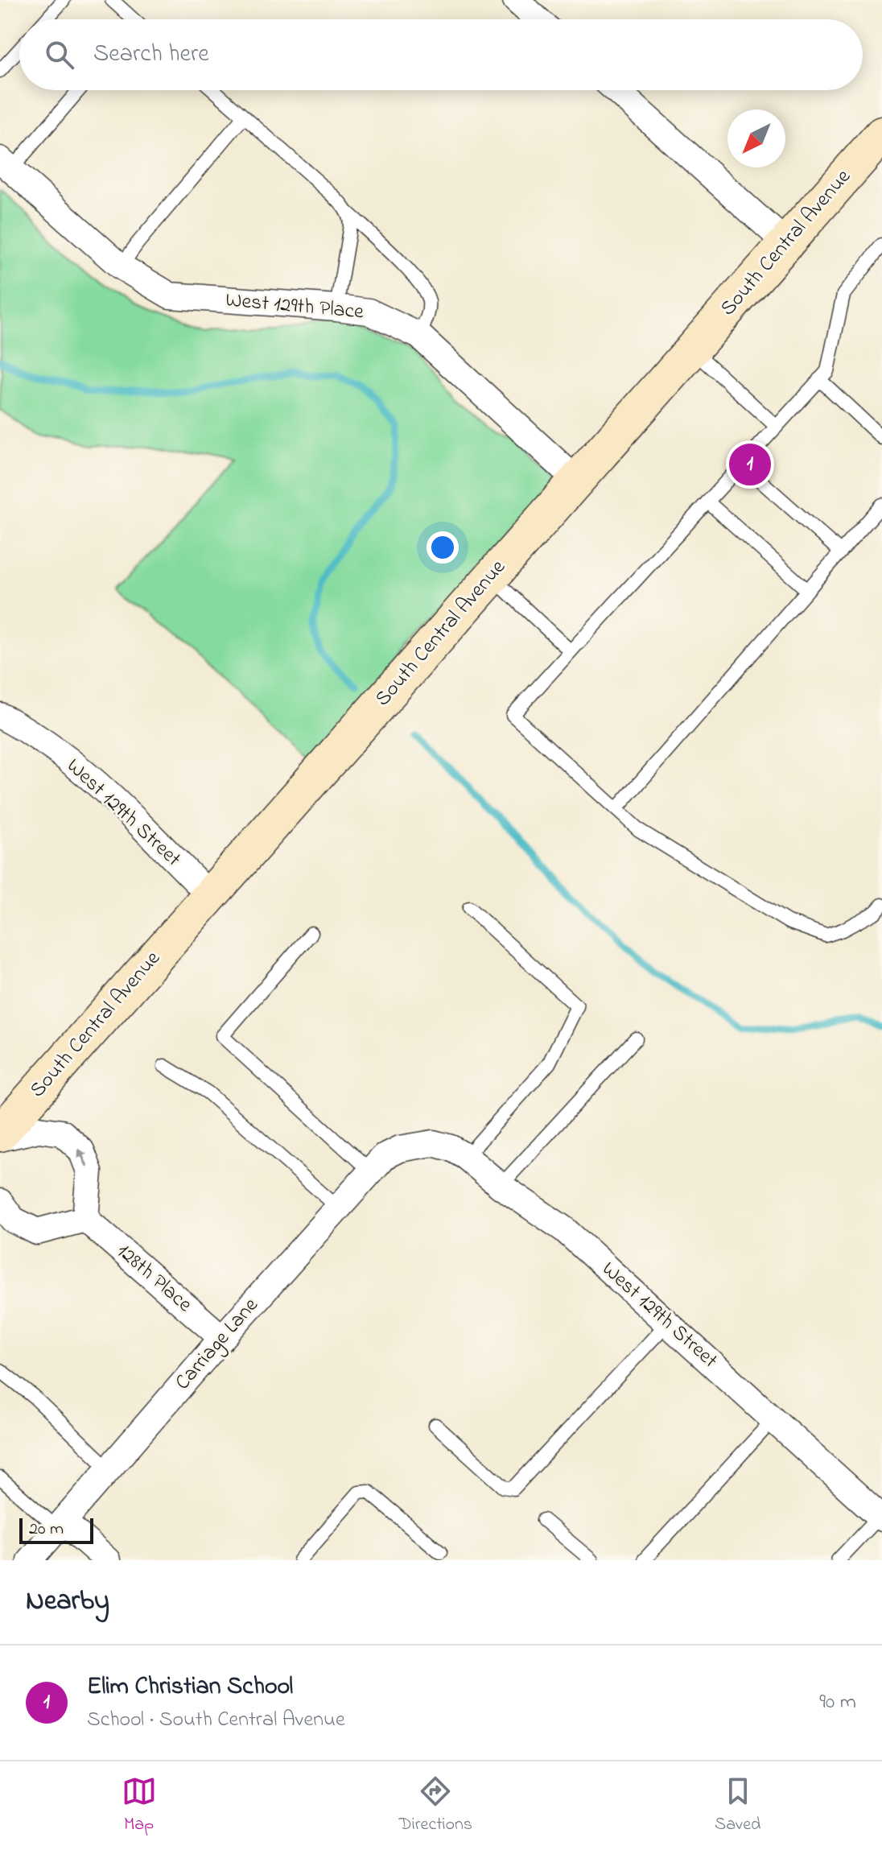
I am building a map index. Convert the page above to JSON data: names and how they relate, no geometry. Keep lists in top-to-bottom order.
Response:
{
  "streets": {
    "street": [
      "South Central Avenue",
      "West 129th Place",
      "West 129th Street",
      "128th Place",
      "Carriage Lane"
    ]
  },
  "crossings": [
    ["South Central Avenue", "West 129th Place"],
    ["South Central Avenue", "West 129th Street"],
    ["West 129th Street", "Carriage Lane"],
    ["128th Place", "Carriage Lane"]
  ],
  "scale_bar": "20 m",
  "north": "bottom left",
  "page": {
    "search": "Search here",
    "pins": "1",
    "scale": "20 m",
    "heading": "Nearby",
    "list": [
      {
        "mark": "1",
        "name": "Elim Christian School",
        "note": "School · South Central Avenue",
        "value": "90 m"
      }
    ],
    "nav": ["Map", "Directions", "Saved"]
  }
}
